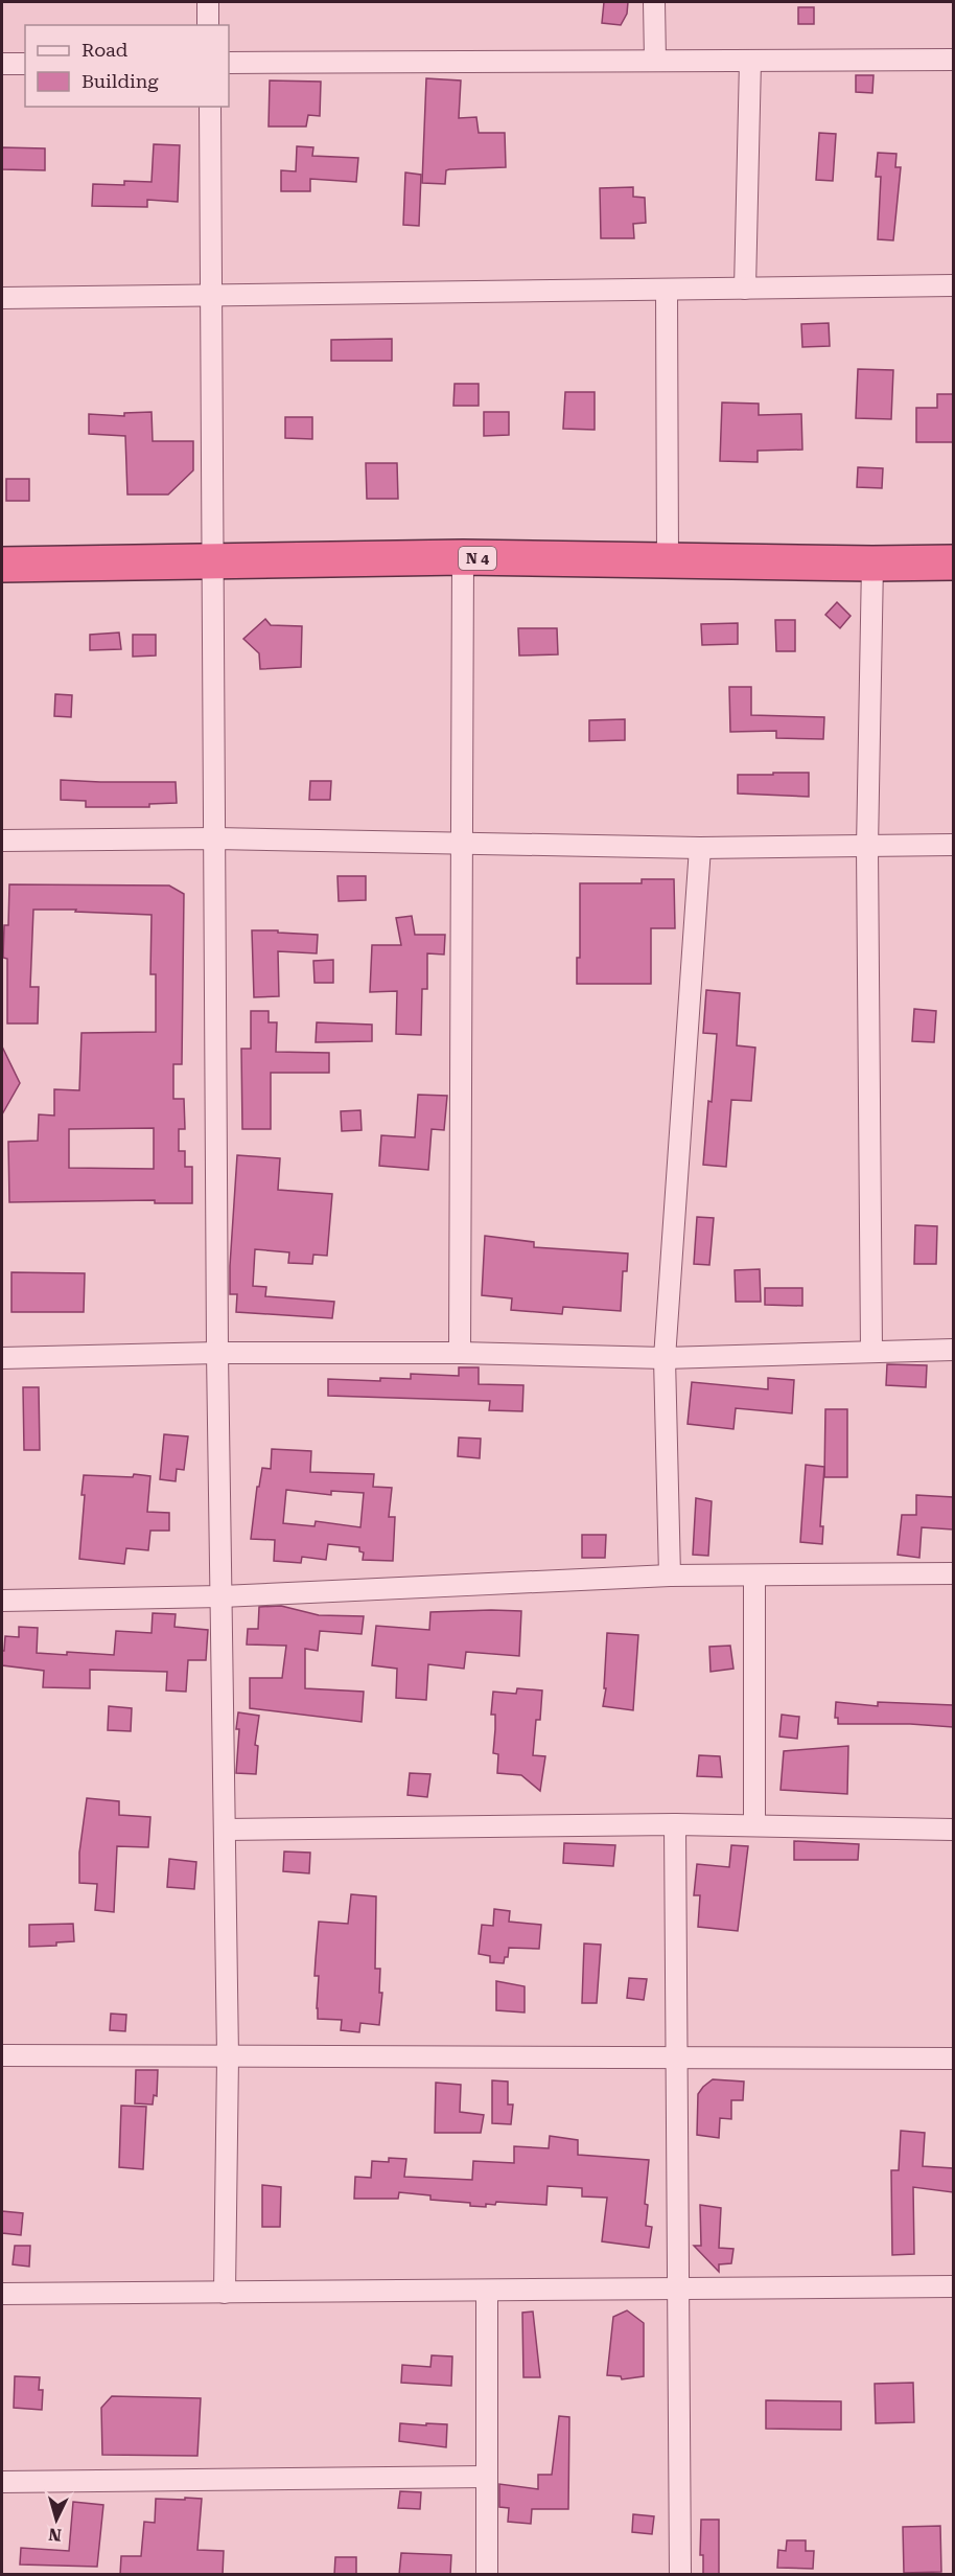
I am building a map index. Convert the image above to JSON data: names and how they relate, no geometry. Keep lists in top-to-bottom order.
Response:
{
  "streets": {
    "highway": ["N 4"]
  },
  "legend": ["Road", "Building"],
  "north": "bottom"
}
